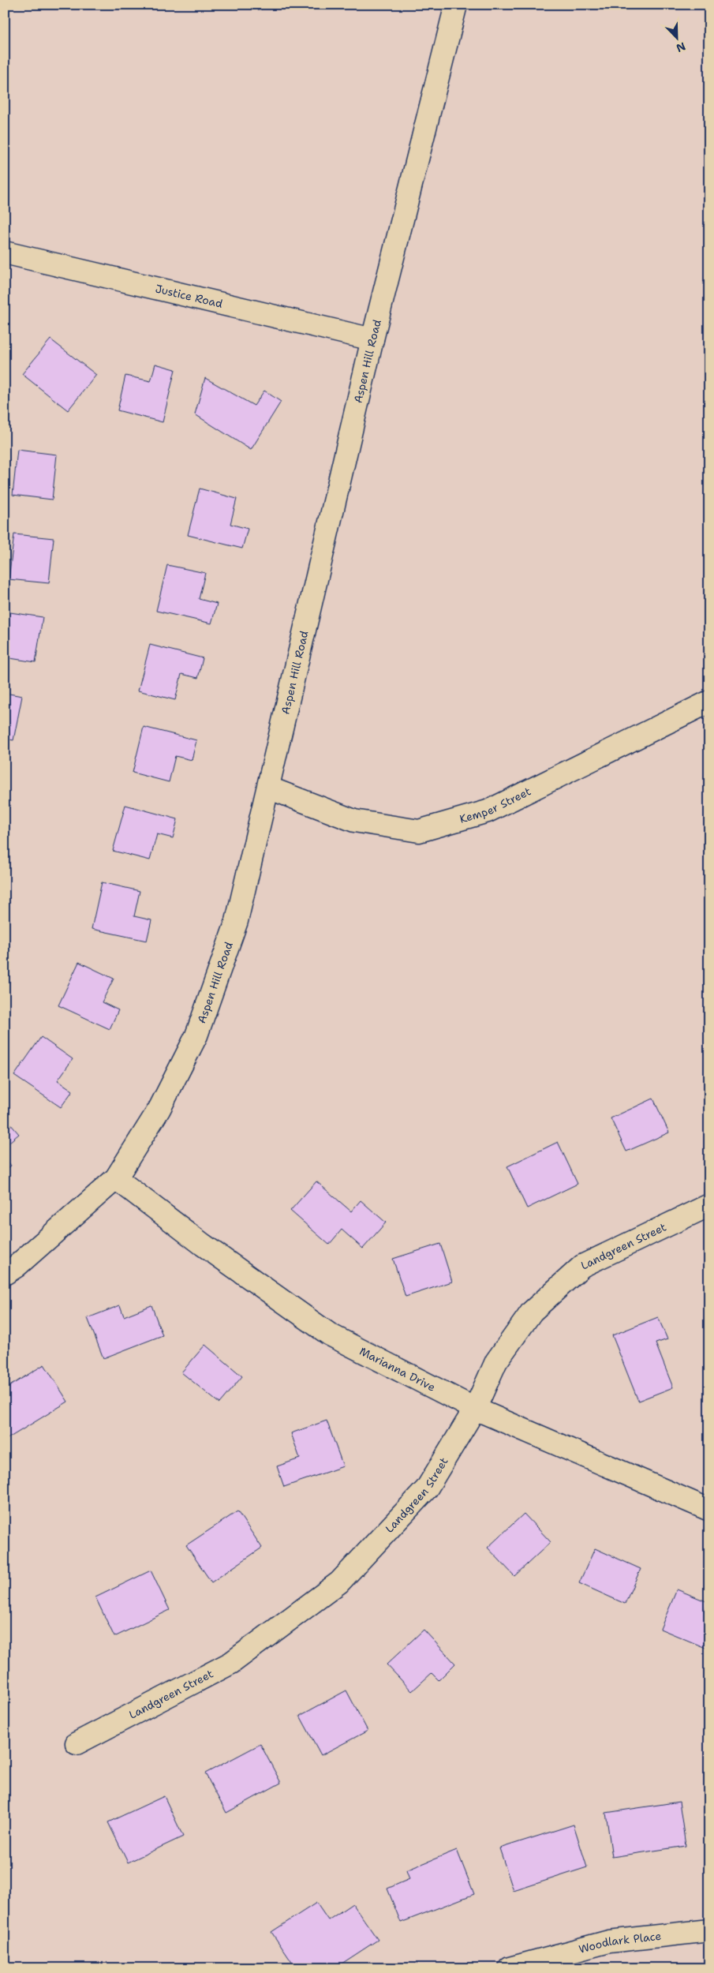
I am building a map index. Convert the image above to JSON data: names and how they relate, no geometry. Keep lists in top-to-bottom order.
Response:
{
  "streets": {
    "street": [
      "Justice Road",
      "Aspen Hill Road",
      "Kemper Street",
      "Landgreen Street",
      "Marianna Drive",
      "Woodlark Place"
    ]
  },
  "crossings": [
    ["Justice Road", "Aspen Hill Road"],
    ["Aspen Hill Road", "Kemper Street"],
    ["Aspen Hill Road", "Marianna Drive"],
    ["Landgreen Street", "Marianna Drive"]
  ],
  "north": "bottom right"
}
